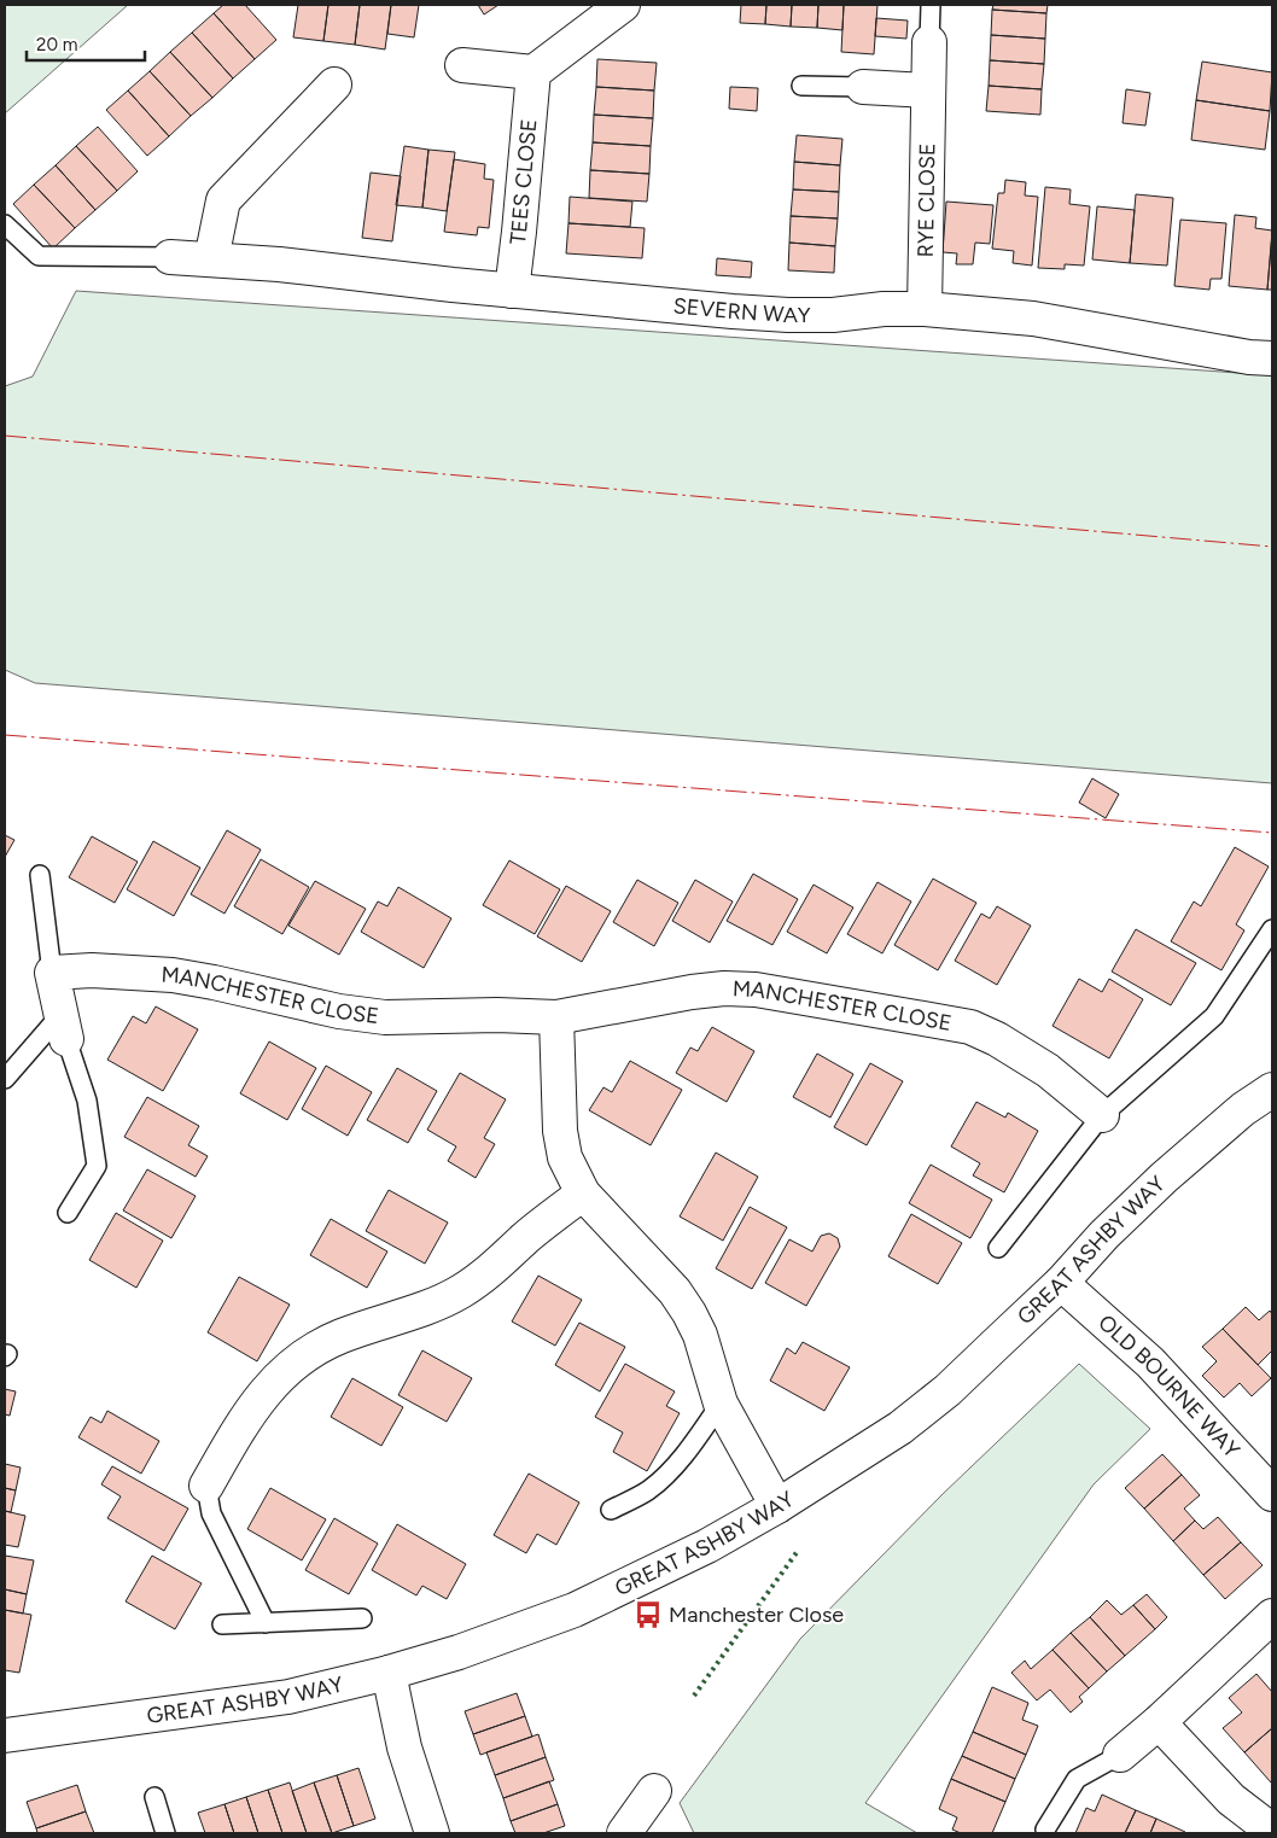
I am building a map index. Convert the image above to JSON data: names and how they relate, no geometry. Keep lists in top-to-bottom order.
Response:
{
  "streets": {
    "street": [
      "TEES CLOSE",
      "RYE CLOSE",
      "SEVERN WAY",
      "MANCHESTER CLOSE",
      "GREAT ASHBY WAY",
      "OLD BOURNE WAY"
    ]
  },
  "crossings": [
    ["TEES CLOSE", "SEVERN WAY"],
    ["RYE CLOSE", "SEVERN WAY"],
    ["GREAT ASHBY WAY", "OLD BOURNE WAY"]
  ],
  "places": {
    "bus stop": ["Manchester Close"]
  },
  "scale_bar": "20 m"
}
